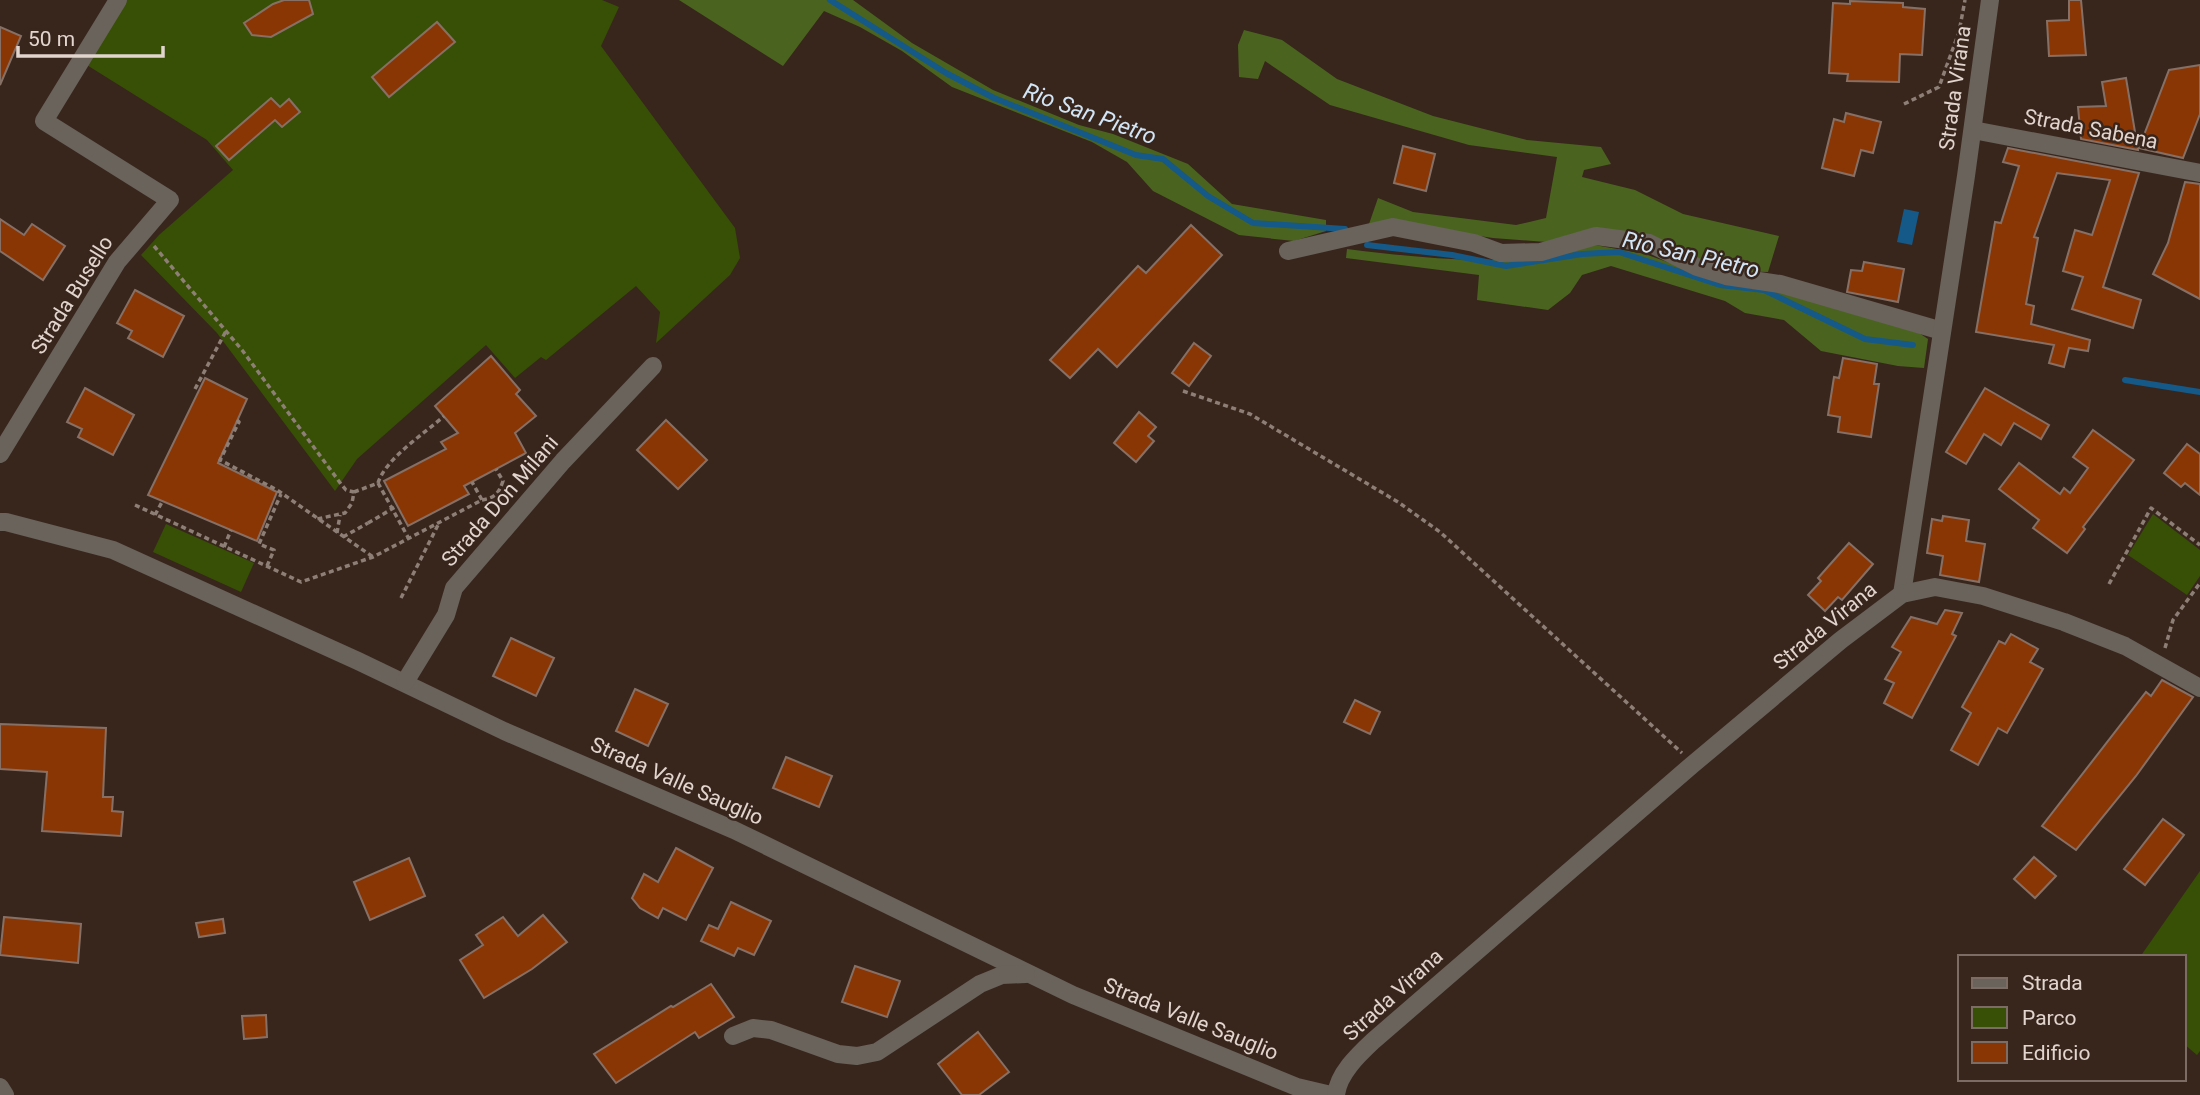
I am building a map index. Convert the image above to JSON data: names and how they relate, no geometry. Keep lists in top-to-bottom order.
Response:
{
  "streets": {
    "street": [
      "Strada Virana",
      "Strada Sabena",
      "Strada Busello",
      "Strada Don Milani",
      "Strada Valle Sauglio"
    ]
  },
  "crossings": [
    ["Strada Virana", "Strada Sabena"],
    ["Strada Virana", "Strada Valle Sauglio"],
    ["Strada Don Milani", "Strada Valle Sauglio"]
  ],
  "water": ["Rio San Pietro"],
  "legend": ["Strada", "Parco", "Edificio"],
  "scale_bar": "50 m"
}
